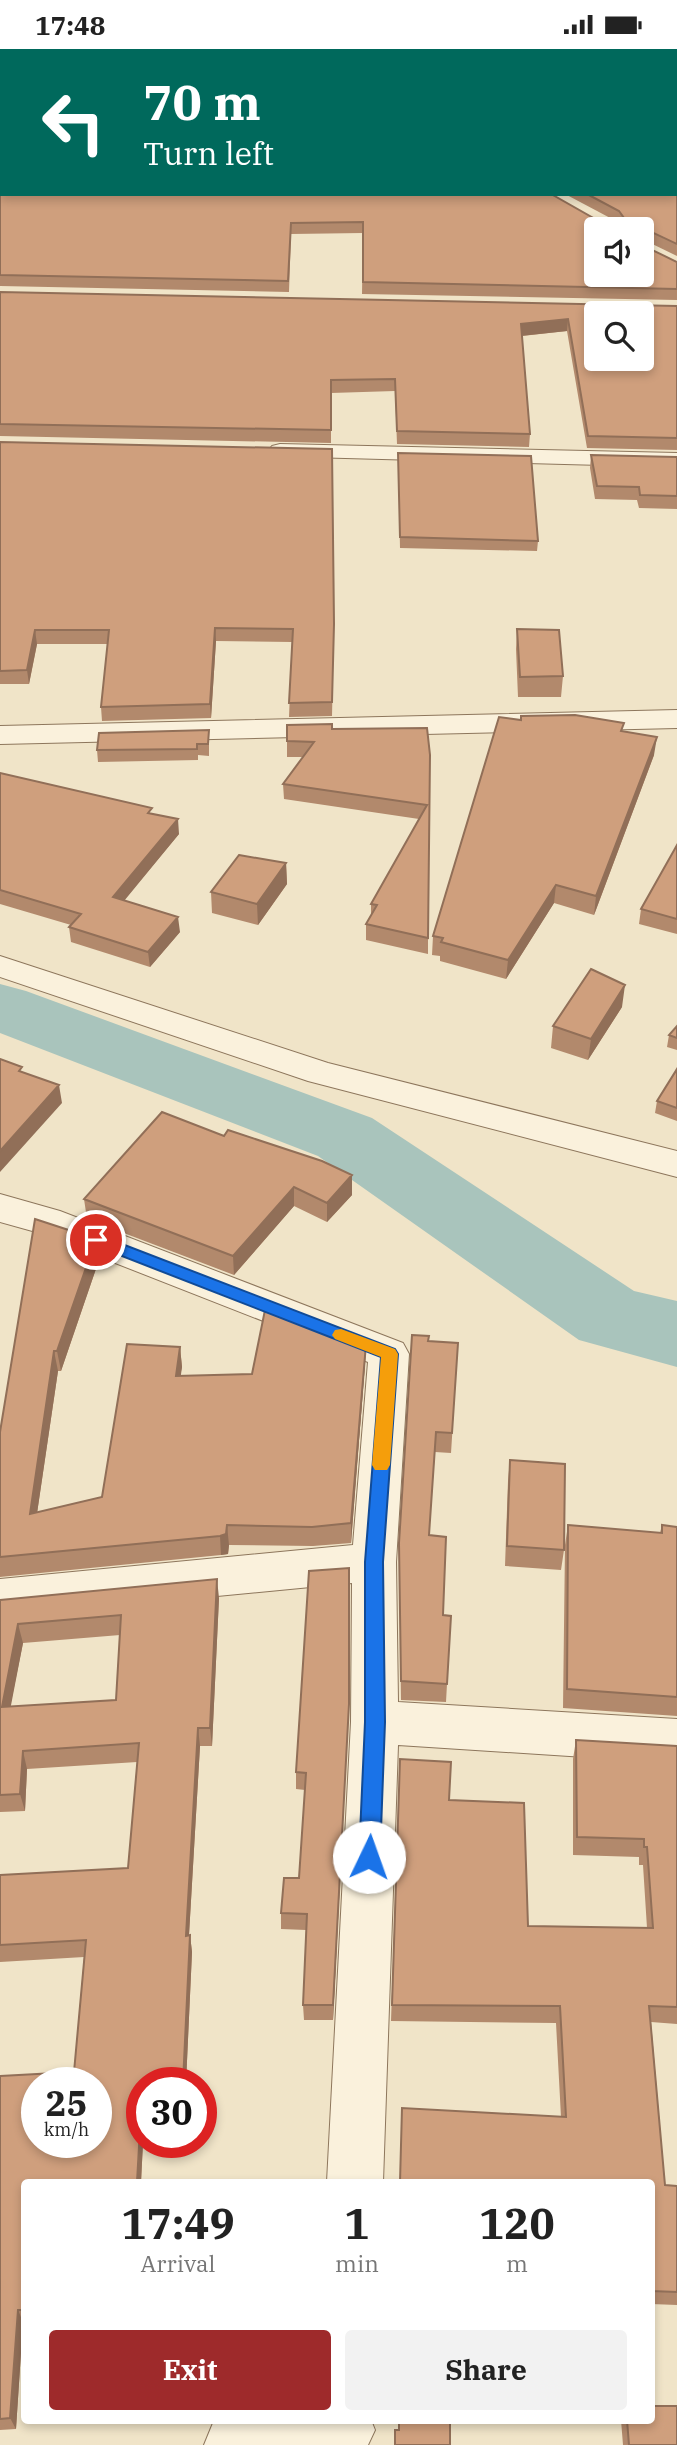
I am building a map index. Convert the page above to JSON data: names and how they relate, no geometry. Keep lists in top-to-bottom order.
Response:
{
  "page": {
    "status": "17:48",
    "turn": ["70 m", "Turn left"],
    "speed": "25 km/h",
    "limit": "30",
    "eta": [
      "17:49",
      "Arrival",
      "1",
      "min",
      "120",
      "m"
    ],
    "buttons": ["Exit", "Share"]
  }
}
